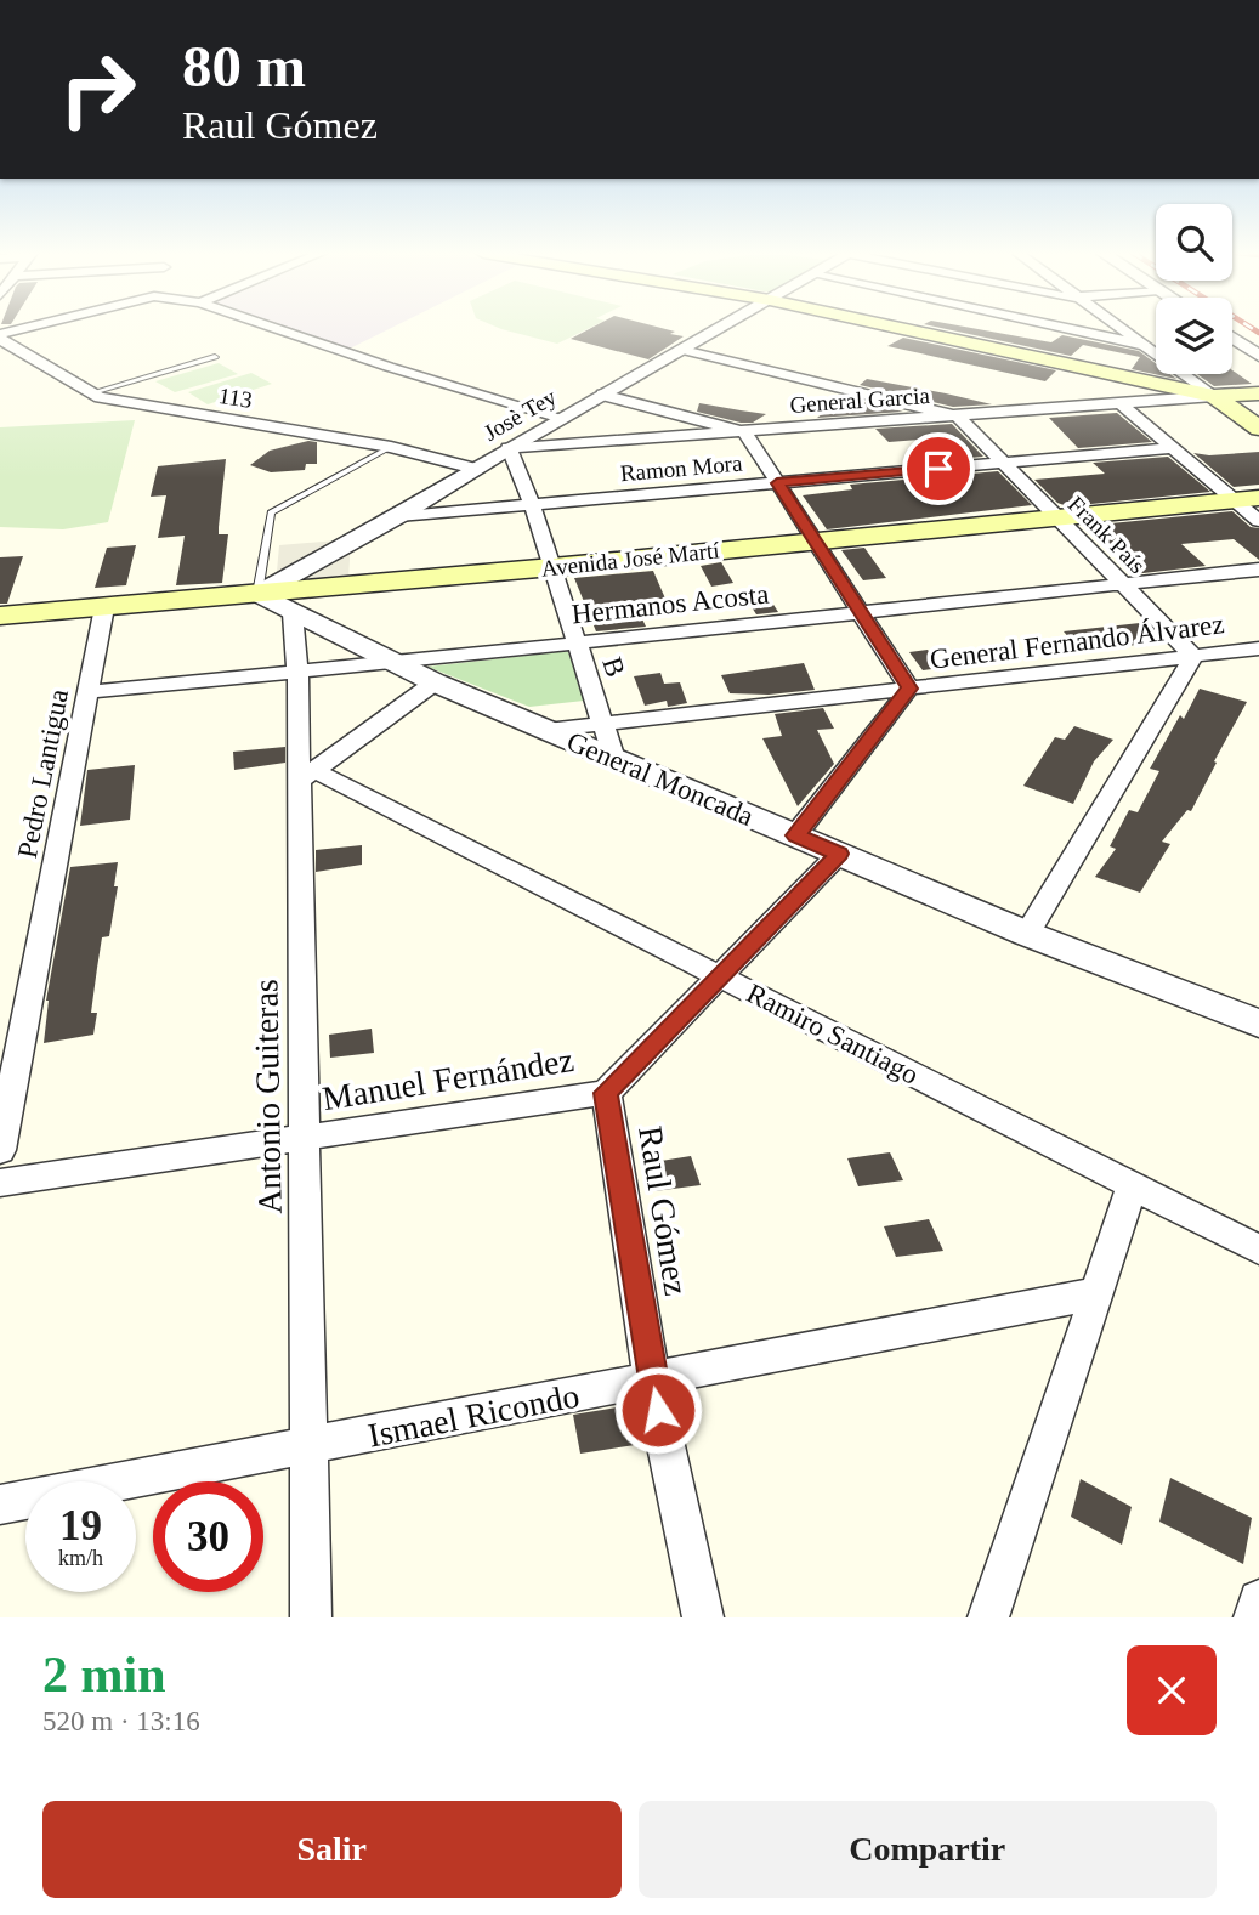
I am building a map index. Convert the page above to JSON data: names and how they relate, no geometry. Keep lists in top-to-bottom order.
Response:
{
  "streets": {
    "main road": ["Avenida José Martí"],
    "street": [
      "113",
      "General Garcia",
      "Josè Tey",
      "Ramon Mora",
      "Frank País",
      "Hermanos Acosta",
      "General Fernando Álvarez",
      "B",
      "Pedro Lantigua",
      "General Moncada",
      "Ramiro Santiago",
      "Manuel Fernández",
      "Antonio Guiteras",
      "Raul Gómez",
      "Ismael Ricondo"
    ]
  },
  "crossings": [
    ["113", "Josè Tey"],
    ["General Garcia", "Josè Tey"],
    ["General Garcia", "Frank País"],
    ["General Garcia", "B"],
    ["Josè Tey", "Ramon Mora"],
    ["Josè Tey", "Avenida José Martí"],
    ["Josè Tey", "B"],
    ["Josè Tey", "General Moncada"],
    ["Josè Tey", "Antonio Guiteras"],
    ["Ramon Mora", "Frank País"],
    ["Ramon Mora", "B"],
    ["Frank País", "Avenida José Martí"],
    ["Frank País", "Hermanos Acosta"],
    ["Frank País", "General Fernando Álvarez"],
    ["Avenida José Martí", "B"],
    ["Avenida José Martí", "General Moncada"],
    ["Avenida José Martí", "Antonio Guiteras"],
    ["Hermanos Acosta", "B"],
    ["Hermanos Acosta", "Pedro Lantigua"],
    ["Hermanos Acosta", "General Moncada"],
    ["Hermanos Acosta", "Antonio Guiteras"],
    ["General Fernando Álvarez", "B"],
    ["General Fernando Álvarez", "General Moncada"],
    ["B", "General Moncada"],
    ["General Moncada", "Antonio Guiteras"],
    ["Ramiro Santiago", "Antonio Guiteras"],
    ["Manuel Fernández", "Antonio Guiteras"],
    ["Manuel Fernández", "Raul Gómez"],
    ["Antonio Guiteras", "Ismael Ricondo"],
    ["Raul Gómez", "Ismael Ricondo"]
  ],
  "page": {
    "turn": ["80 m", "Raul Gómez"],
    "speed": "19 km/h",
    "limit": "30",
    "heading": ["2 min", "520 m · 13:16"],
    "buttons": ["Salir", "Compartir"]
  }
}
